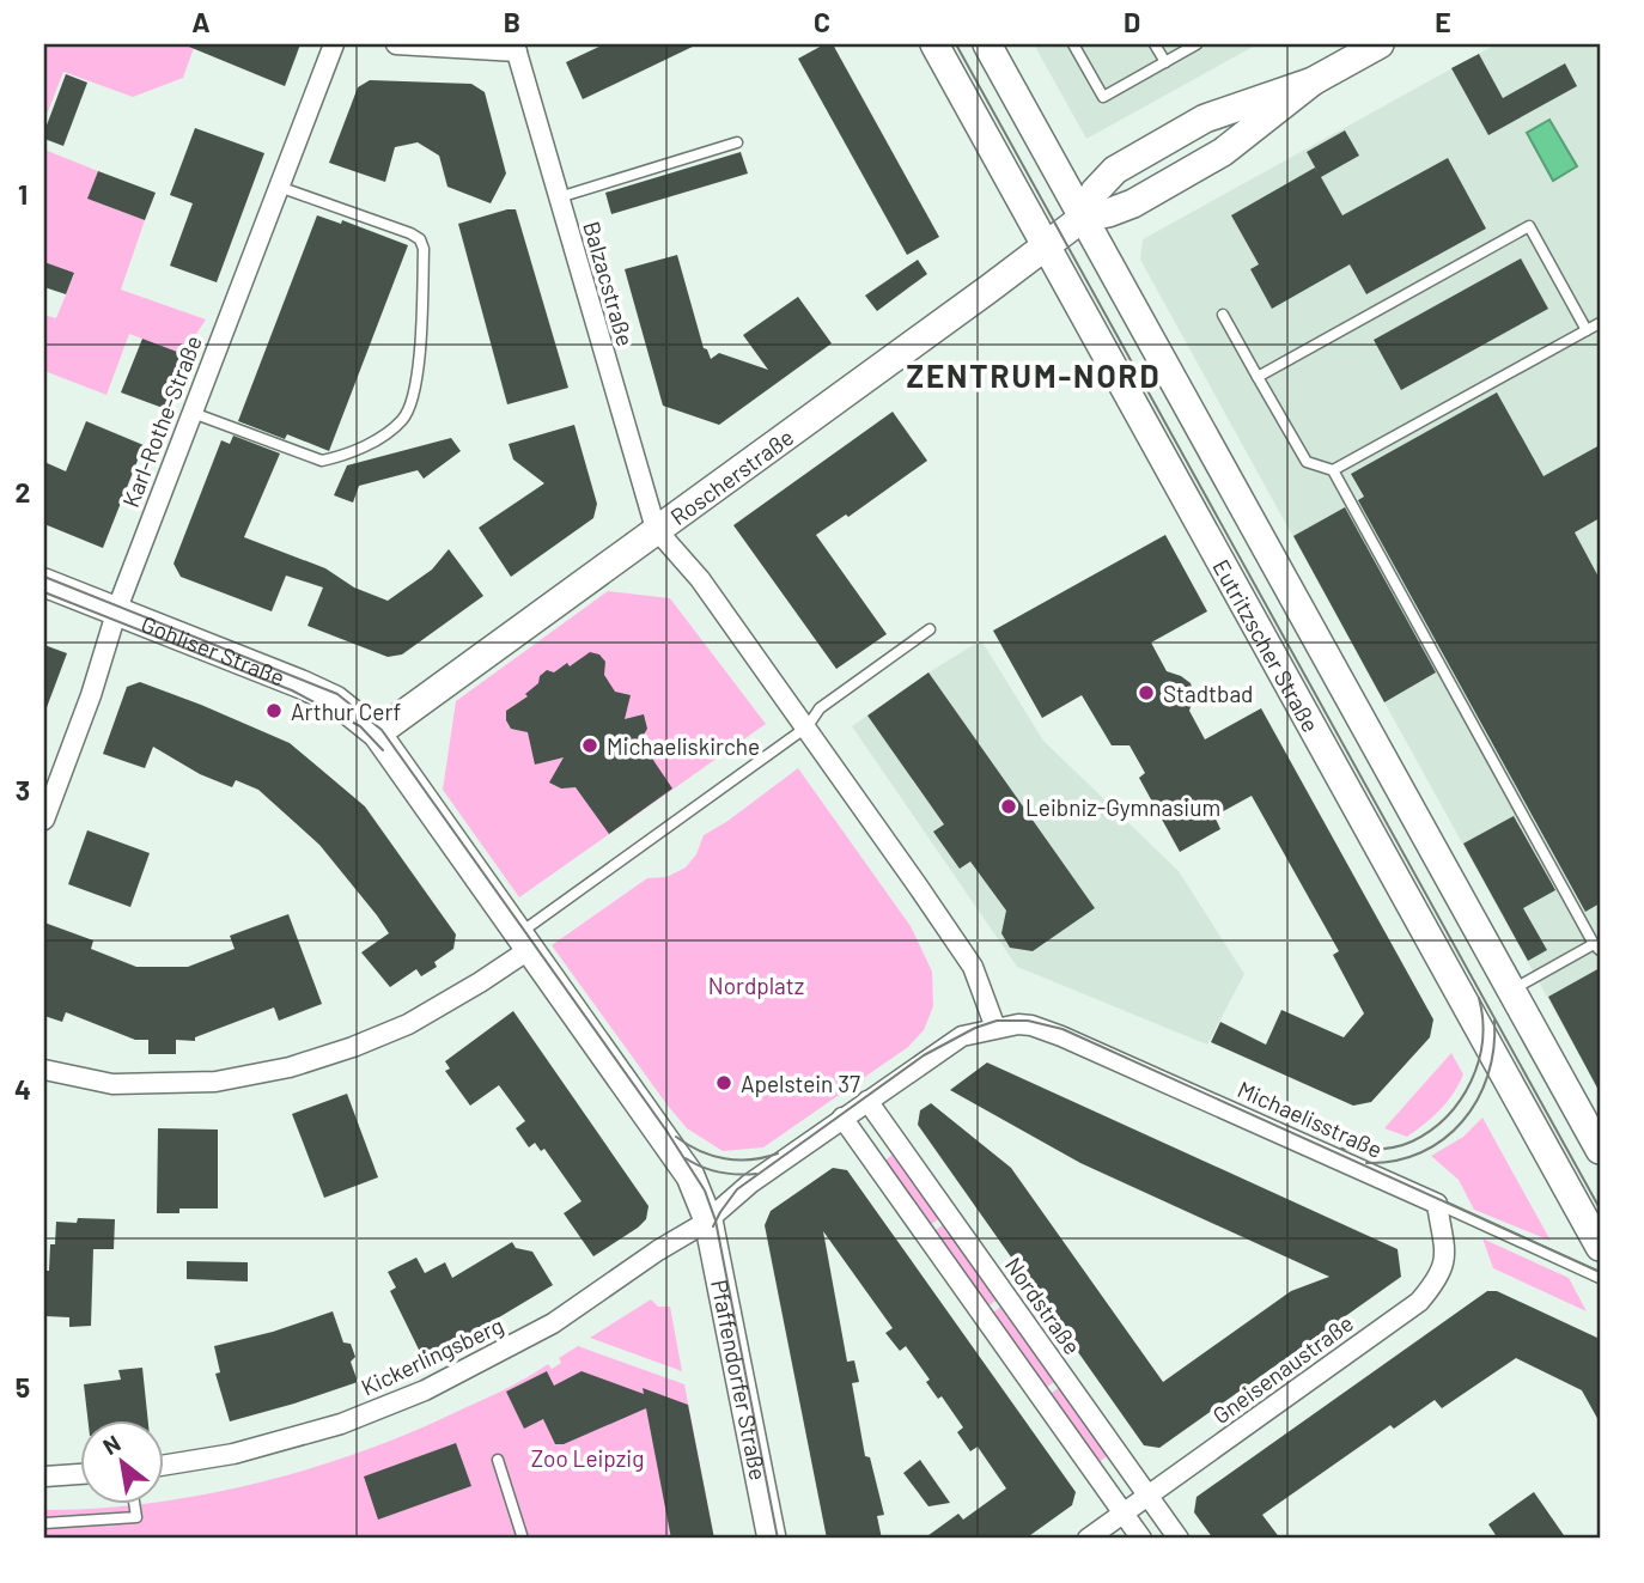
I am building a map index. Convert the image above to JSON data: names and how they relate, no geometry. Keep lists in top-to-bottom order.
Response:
{
  "streets": {
    "main road": [
      "Roscherstraße",
      "Eutritzscher Straße",
      "Gohliser Straße",
      "Pfaffendorfer Straße"
    ],
    "street": [
      "Balzacstraße",
      "Karl-Rothe-Straße",
      "Michaelisstraße",
      "Nordstraße",
      "Kickerlingsberg",
      "Gneisenaustraße"
    ]
  },
  "crossings": [
    ["Balzacstraße", "Roscherstraße"],
    ["Karl-Rothe-Straße", "Gohliser Straße"],
    ["Roscherstraße", "Eutritzscher Straße"],
    ["Roscherstraße", "Gohliser Straße"],
    ["Michaelisstraße", "Gneisenaustraße"],
    ["Nordstraße", "Gneisenaustraße"],
    ["Kickerlingsberg", "Pfaffendorfer Straße"]
  ],
  "districts": ["ZENTRUM-NORD"],
  "parks": ["Nordplatz", "Zoo Leipzig"],
  "places": [
    "Stadtbad",
    "Arthur Cerf",
    "Michaeliskirche",
    "Leibniz-Gymnasium",
    "Apelstein 37"
  ],
  "north": "top left",
  "grid": {
    "columns": [
      "A",
      "B",
      "C",
      "D",
      "E"
    ],
    "rows": [
      "1",
      "2",
      "3",
      "4",
      "5"
    ]
  }
}
